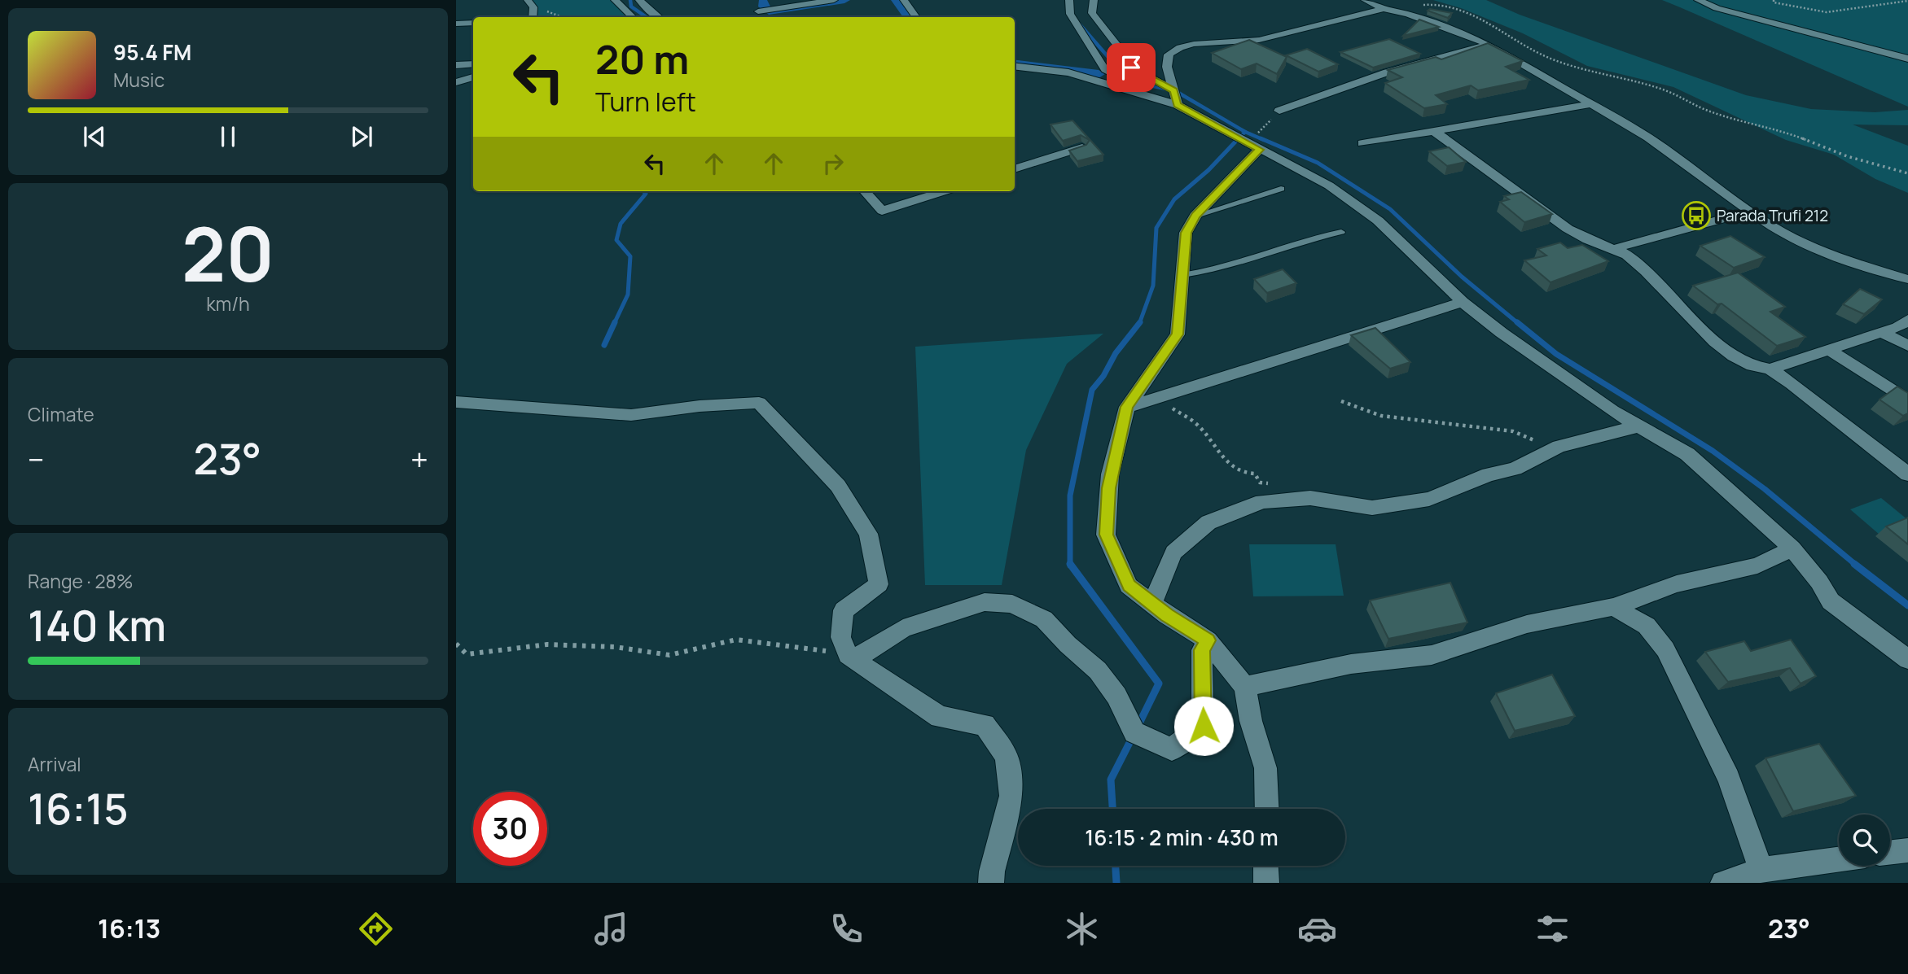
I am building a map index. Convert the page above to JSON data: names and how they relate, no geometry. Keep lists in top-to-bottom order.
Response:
{
  "places": {
    "bus stop": ["Parada Trufi 212"]
  },
  "page": {
    "turn": ["20 m", "Turn left"],
    "song": ["95.4 FM", "Music"],
    "tile": [
      ["20", "km/h"],
      "Climate",
      ["Range · 28%", "140 km"],
      ["Arrival", "16:15"]
    ],
    "heat": ["−", "23°", "+"],
    "limit": "30",
    "trip": "16:15 · 2 min · 430 m",
    "tabs": ["16:13", "23°"]
  }
}
